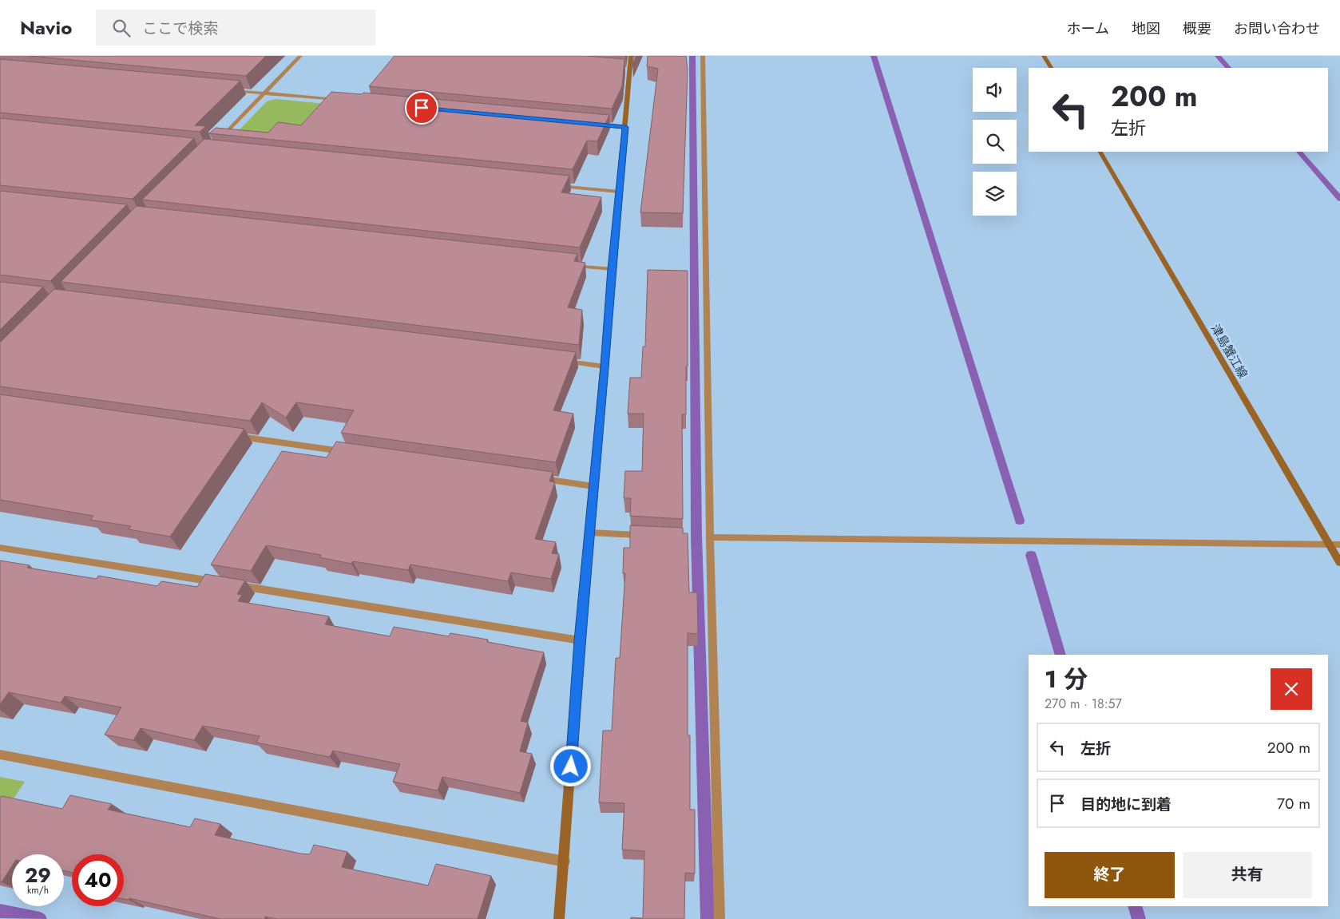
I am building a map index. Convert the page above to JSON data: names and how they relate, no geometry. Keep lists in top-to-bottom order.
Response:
{
  "streets": {
    "street": ["津島蟹江線"]
  },
  "page": {
    "header": "Navio",
    "search": "ここで検索",
    "nav": [
      "ホーム",
      "地図",
      "概要",
      "お問い合わせ"
    ],
    "turn": ["200 m", "左折"],
    "heading": ["1 分", "270 m · 18:57"],
    "list": [
      {
        "name": "左折",
        "value": "200 m"
      },
      {
        "name": "目的地に到着",
        "value": "70 m"
      }
    ],
    "buttons": ["終了", "共有"],
    "speed": "29 km/h",
    "limit": "40"
  }
}
